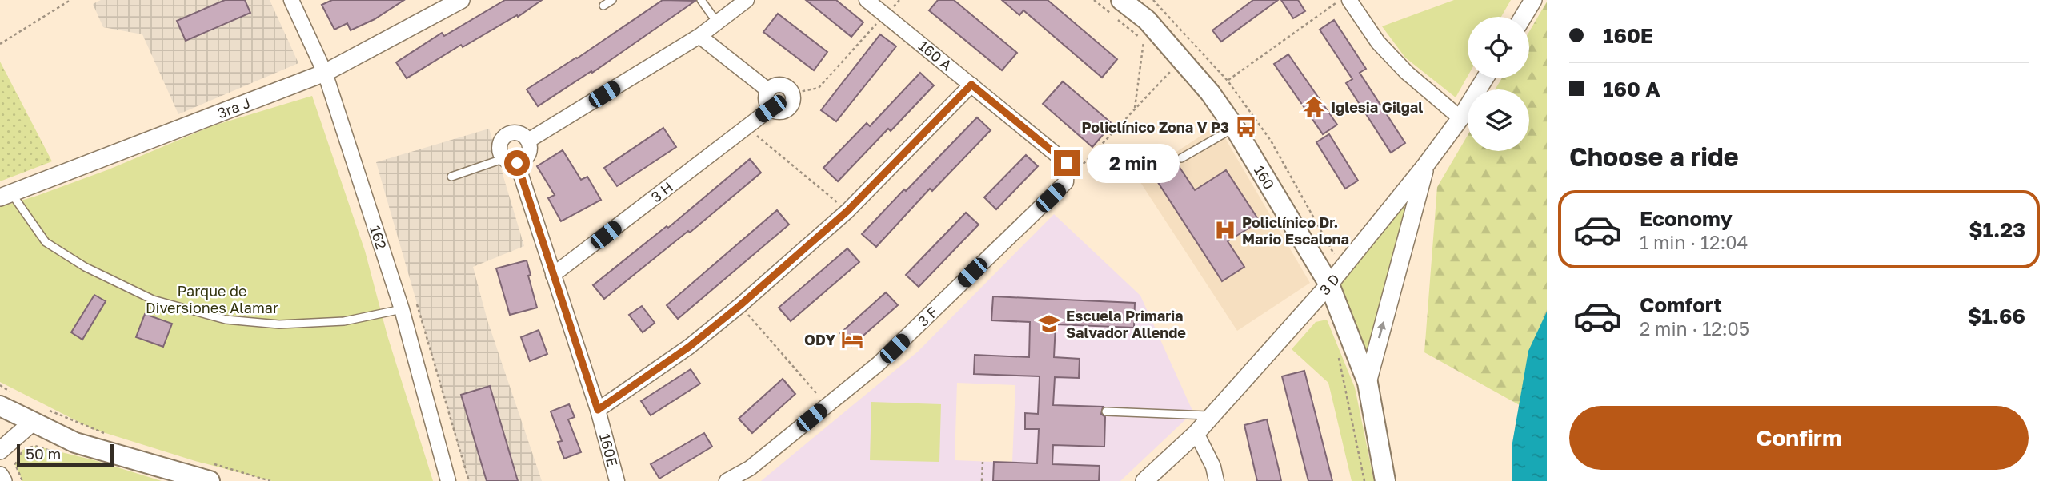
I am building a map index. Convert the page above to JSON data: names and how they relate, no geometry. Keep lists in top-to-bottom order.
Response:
{
  "streets": {
    "main road": ["160"],
    "street": [
      "160 A",
      "3ra J",
      "3 H",
      "162",
      "3 D",
      "3 F",
      "160E"
    ]
  },
  "crossings": [
    ["160 A", "3 F"],
    ["3ra J", "162"],
    ["160", "3 D"],
    ["3 H", "160E"]
  ],
  "parks": ["Parque de Diversiones Alamar"],
  "places": {
    "temple": ["Iglesia Gilgal"],
    "bus stop": ["Policlínico Zona V P3"],
    "hospital": ["Policlínico Dr. Mario Escalona"],
    "school or university": ["Escuela Primaria Salvador Allende"],
    "hotel": ["ODY"]
  },
  "scale_bar": "50 m",
  "page": {
    "banner": ["160E", "160 A"],
    "heading": "Choose a ride",
    "bubble": "2 min",
    "list": [
      {
        "name": "Economy",
        "note": "1 min · 12:04",
        "value": "$1.23"
      },
      {
        "name": "Comfort",
        "note": "2 min · 12:05",
        "value": "$1.66"
      }
    ],
    "buttons": "Confirm",
    "scale": "50 m"
  }
}
